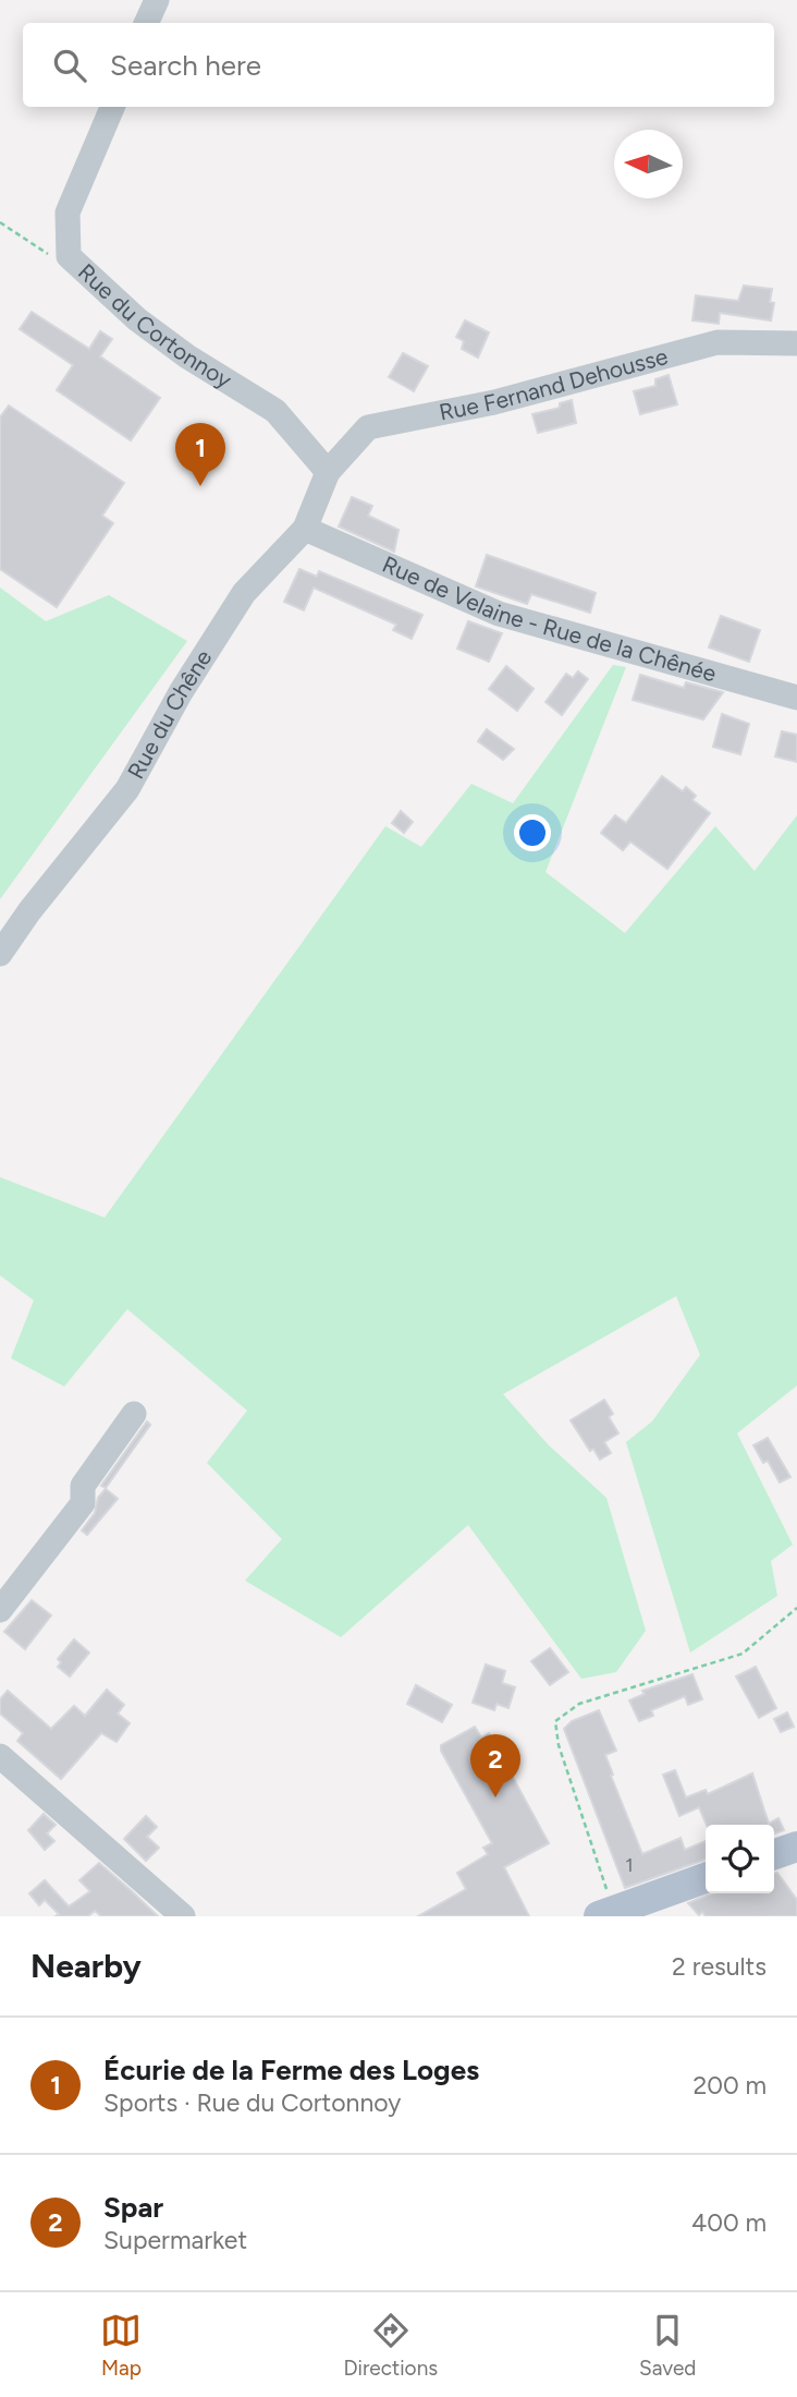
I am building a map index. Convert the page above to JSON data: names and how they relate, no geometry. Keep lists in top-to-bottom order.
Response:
{
  "streets": {
    "street": [
      "Rue du Cortonnoy",
      "Rue Fernand Dehousse",
      "Rue de Velaine - Rue de la Chênée",
      "Rue du Chêne"
    ]
  },
  "crossings": [
    ["Rue du Cortonnoy", "Rue Fernand Dehousse"],
    ["Rue du Cortonnoy", "Rue du Chêne"],
    ["Rue Fernand Dehousse", "Rue du Chêne"],
    ["Rue de Velaine - Rue de la Chênée", "Rue du Chêne"]
  ],
  "house_numbers": ["1"],
  "north": "left",
  "page": {
    "search": "Search here",
    "pins": ["1", "2"],
    "heading": ["Nearby", "2 results"],
    "list": [
      {
        "mark": "1",
        "name": "Écurie de la Ferme des Loges",
        "note": "Sports · Rue du Cortonnoy",
        "value": "200 m"
      },
      {
        "mark": "2",
        "name": "Spar",
        "note": "Supermarket",
        "value": "400 m"
      }
    ],
    "nav": ["Map", "Directions", "Saved"]
  }
}
